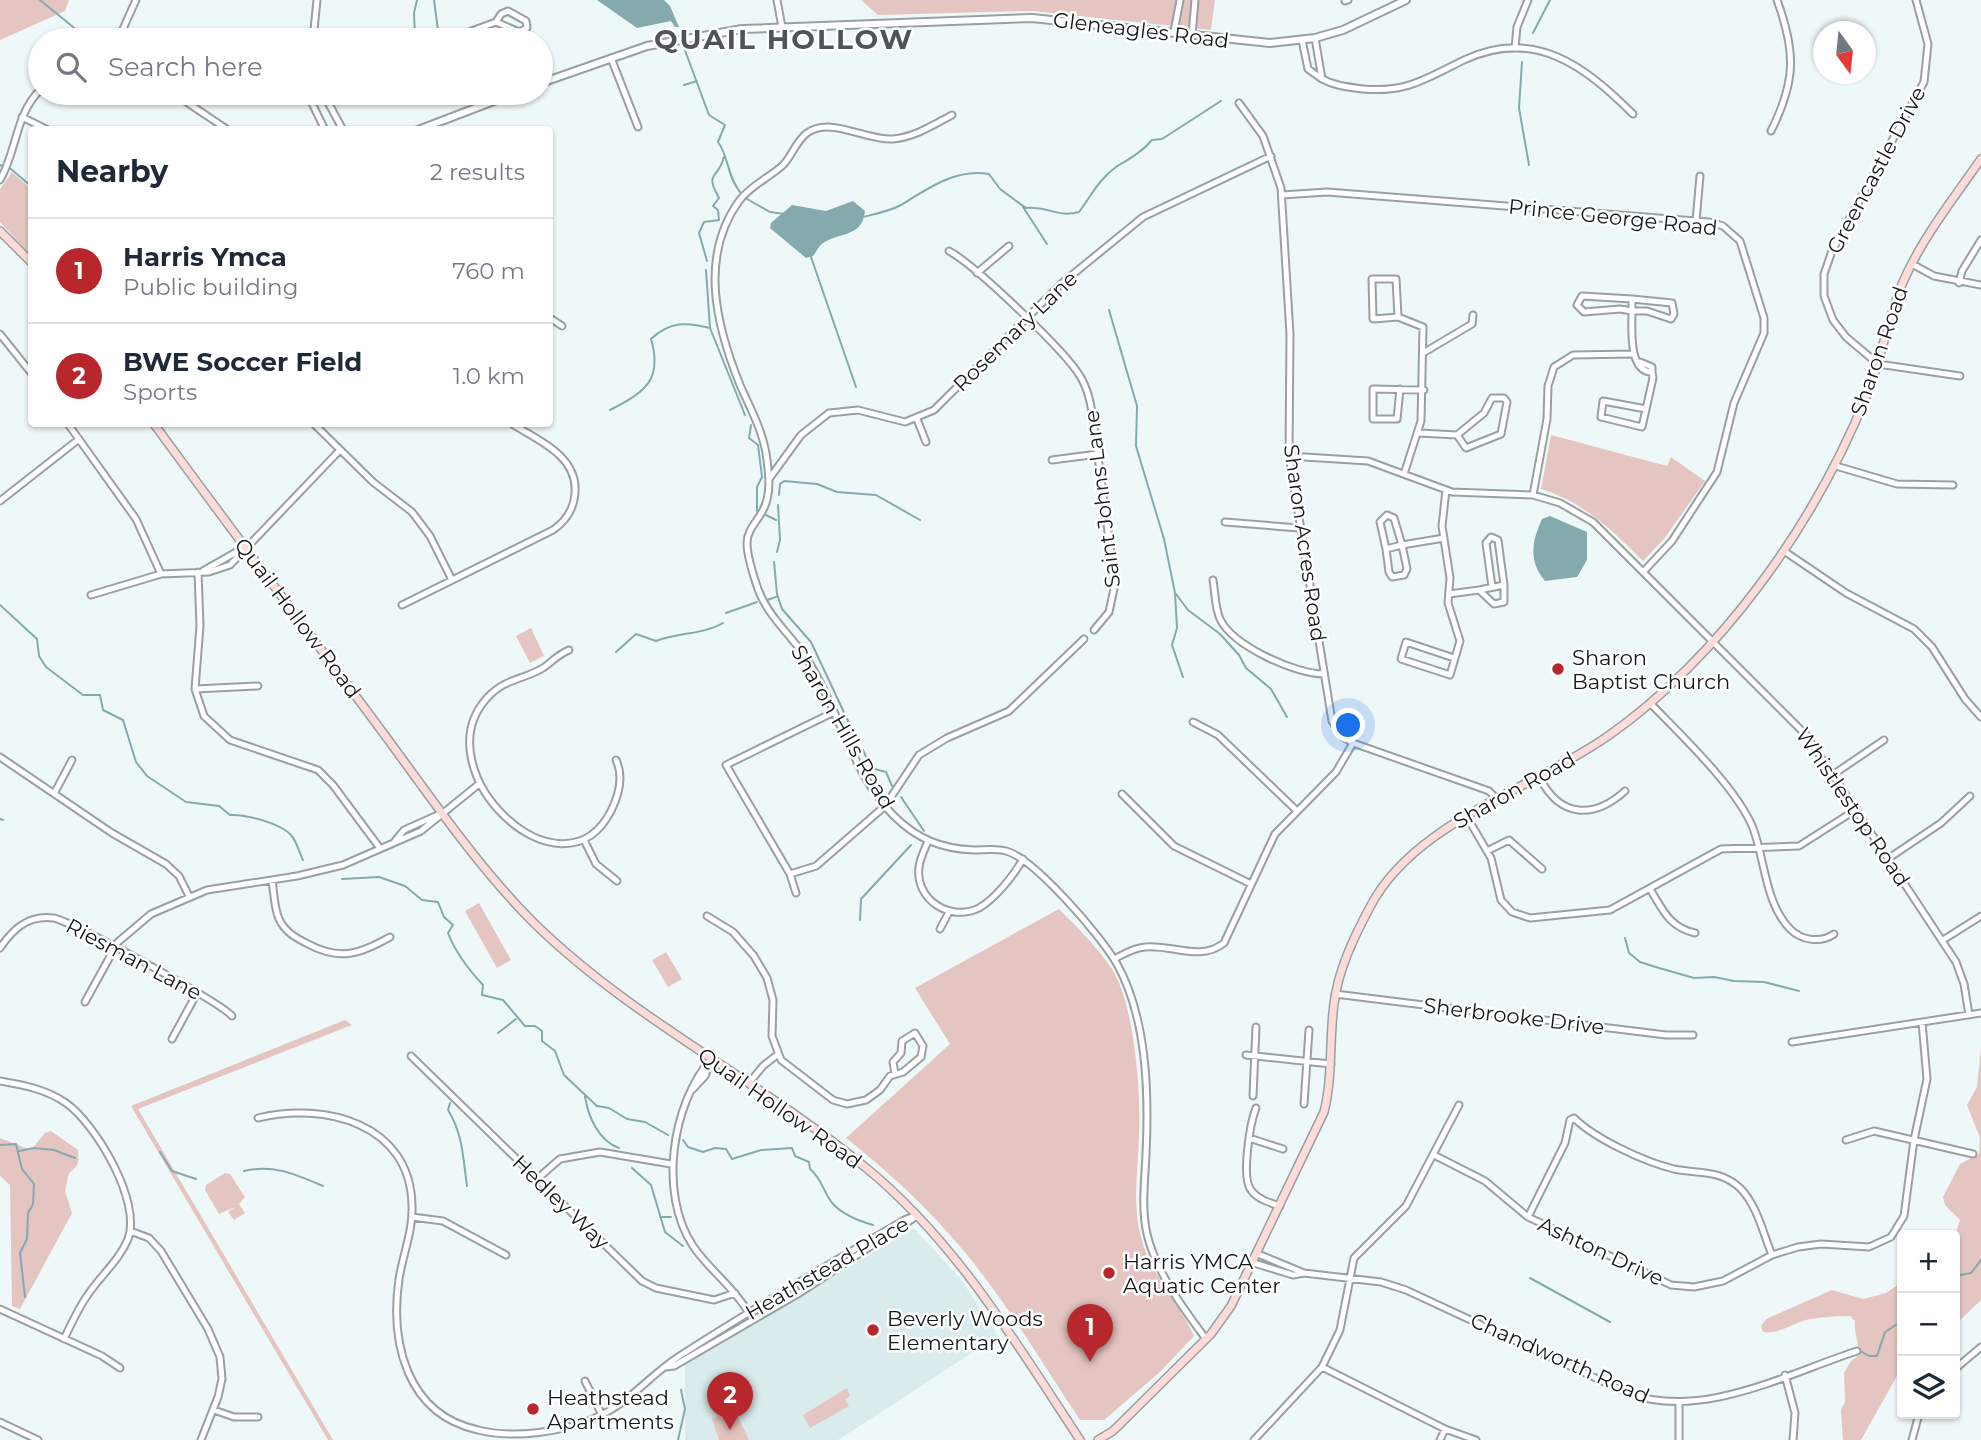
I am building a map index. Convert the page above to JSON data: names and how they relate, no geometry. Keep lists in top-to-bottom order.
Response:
{
  "streets": {
    "main road": ["Sharon Road", "Quail Hollow Road"],
    "street": [
      "Gleneagles Road",
      "Greencastle Drive",
      "Prince George Road",
      "Rosemary Lane",
      "Saint Johns Lane",
      "Sharon Acres Road",
      "Sharon Hills Road",
      "Whistlestop Road",
      "Riesman Lane",
      "Sherbrooke Drive",
      "Hedley Way",
      "Ashton Drive",
      "Heathstead Place",
      "Chandworth Road"
    ]
  },
  "crossings": [
    ["Greencastle Drive", "Sharon Road"],
    ["Prince George Road", "Sharon Acres Road"],
    ["Prince George Road", "Whistlestop Road"],
    ["Rosemary Lane", "Saint Johns Lane"],
    ["Rosemary Lane", "Sharon Acres Road"],
    ["Sharon Road", "Sharon Hills Road"],
    ["Sharon Road", "Whistlestop Road"],
    ["Sharon Road", "Sherbrooke Drive"],
    ["Sharon Road", "Chandworth Road"],
    ["Sharon Acres Road", "Whistlestop Road"],
    ["Quail Hollow Road", "Heathstead Place"]
  ],
  "districts": ["QUAIL HOLLOW"],
  "places": [
    "Sharon Baptist Church",
    "Harris YMCA Aquatic Center",
    "Beverly Woods Elementary",
    "Heathstead Apartments"
  ],
  "north": "bottom",
  "page": {
    "search": "Search here",
    "heading": ["Nearby", "2 results"],
    "list": [
      {
        "mark": "1",
        "name": "Harris Ymca",
        "note": "Public building",
        "value": "760 m"
      },
      {
        "mark": "2",
        "name": "BWE Soccer Field",
        "note": "Sports",
        "value": "1.0 km"
      }
    ],
    "map_buttons": ["+", "−"],
    "pins": ["1", "2"]
  }
}
